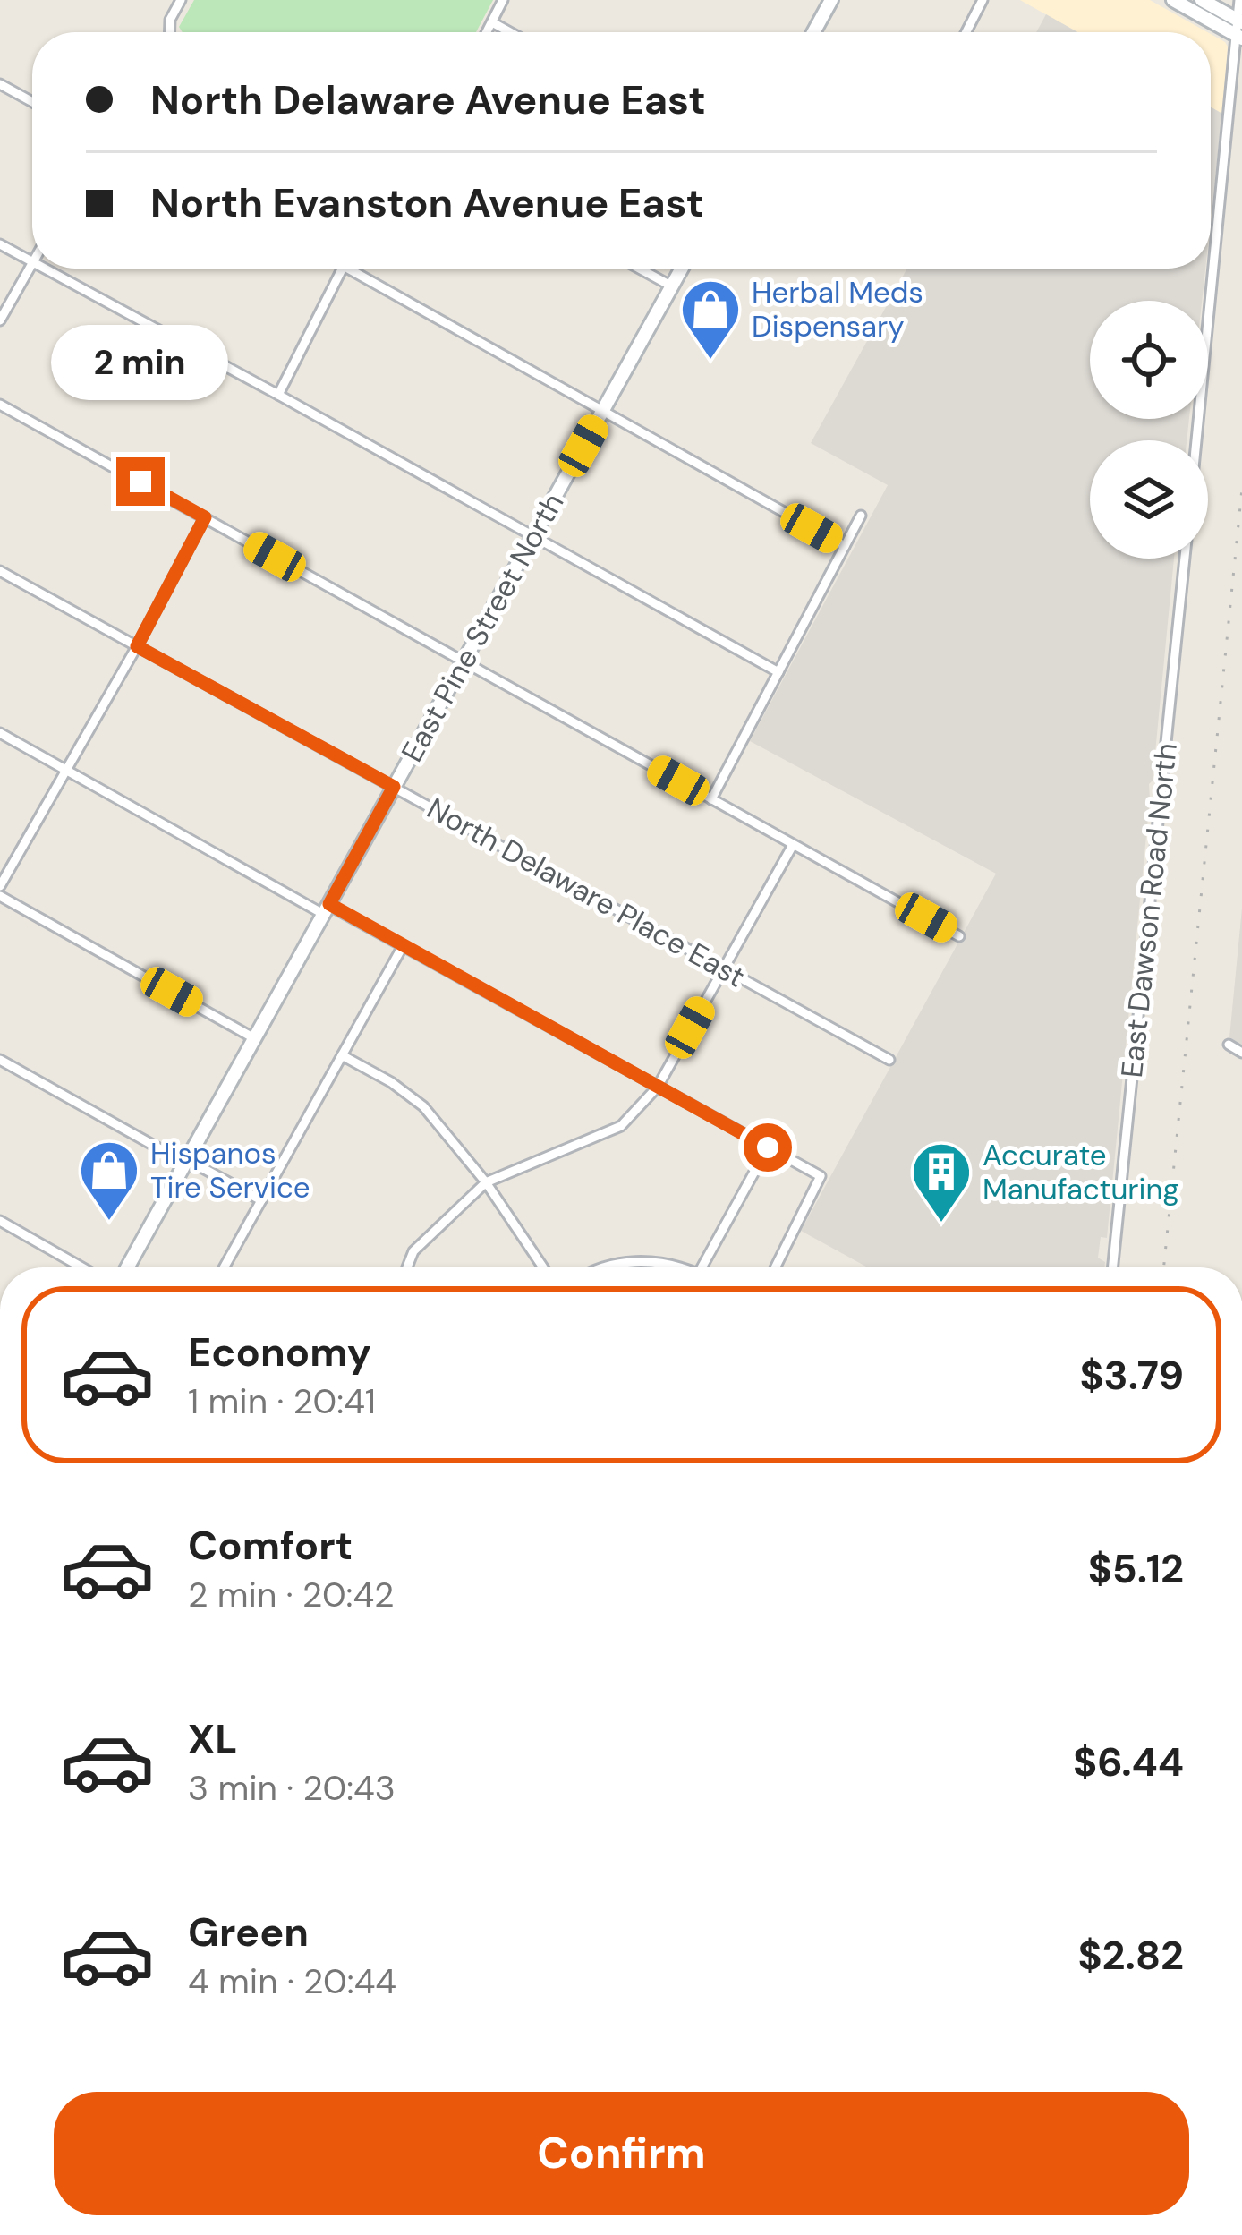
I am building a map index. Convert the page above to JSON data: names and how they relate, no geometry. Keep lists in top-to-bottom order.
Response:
{
  "streets": {
    "main road": ["East Pine Street North"],
    "street": ["North Delaware Place East", "East Dawson Road North"]
  },
  "crossings": [
    ["East Pine Street North", "North Delaware Place East"]
  ],
  "places": {
    "shop": ["Herbal Meds Dispensary", "Hispanos Tire Service"],
    "building": ["Accurate Manufacturing"]
  },
  "page": {
    "banner": ["North Delaware Avenue East", "North Evanston Avenue East"],
    "bubble": "2 min",
    "list": [
      {
        "name": "Economy",
        "note": "1 min · 20:41",
        "value": "$3.79"
      },
      {
        "name": "Comfort",
        "note": "2 min · 20:42",
        "value": "$5.12"
      },
      {
        "name": "XL",
        "note": "3 min · 20:43",
        "value": "$6.44"
      },
      {
        "name": "Green",
        "note": "4 min · 20:44",
        "value": "$2.82"
      }
    ],
    "buttons": "Confirm"
  }
}
